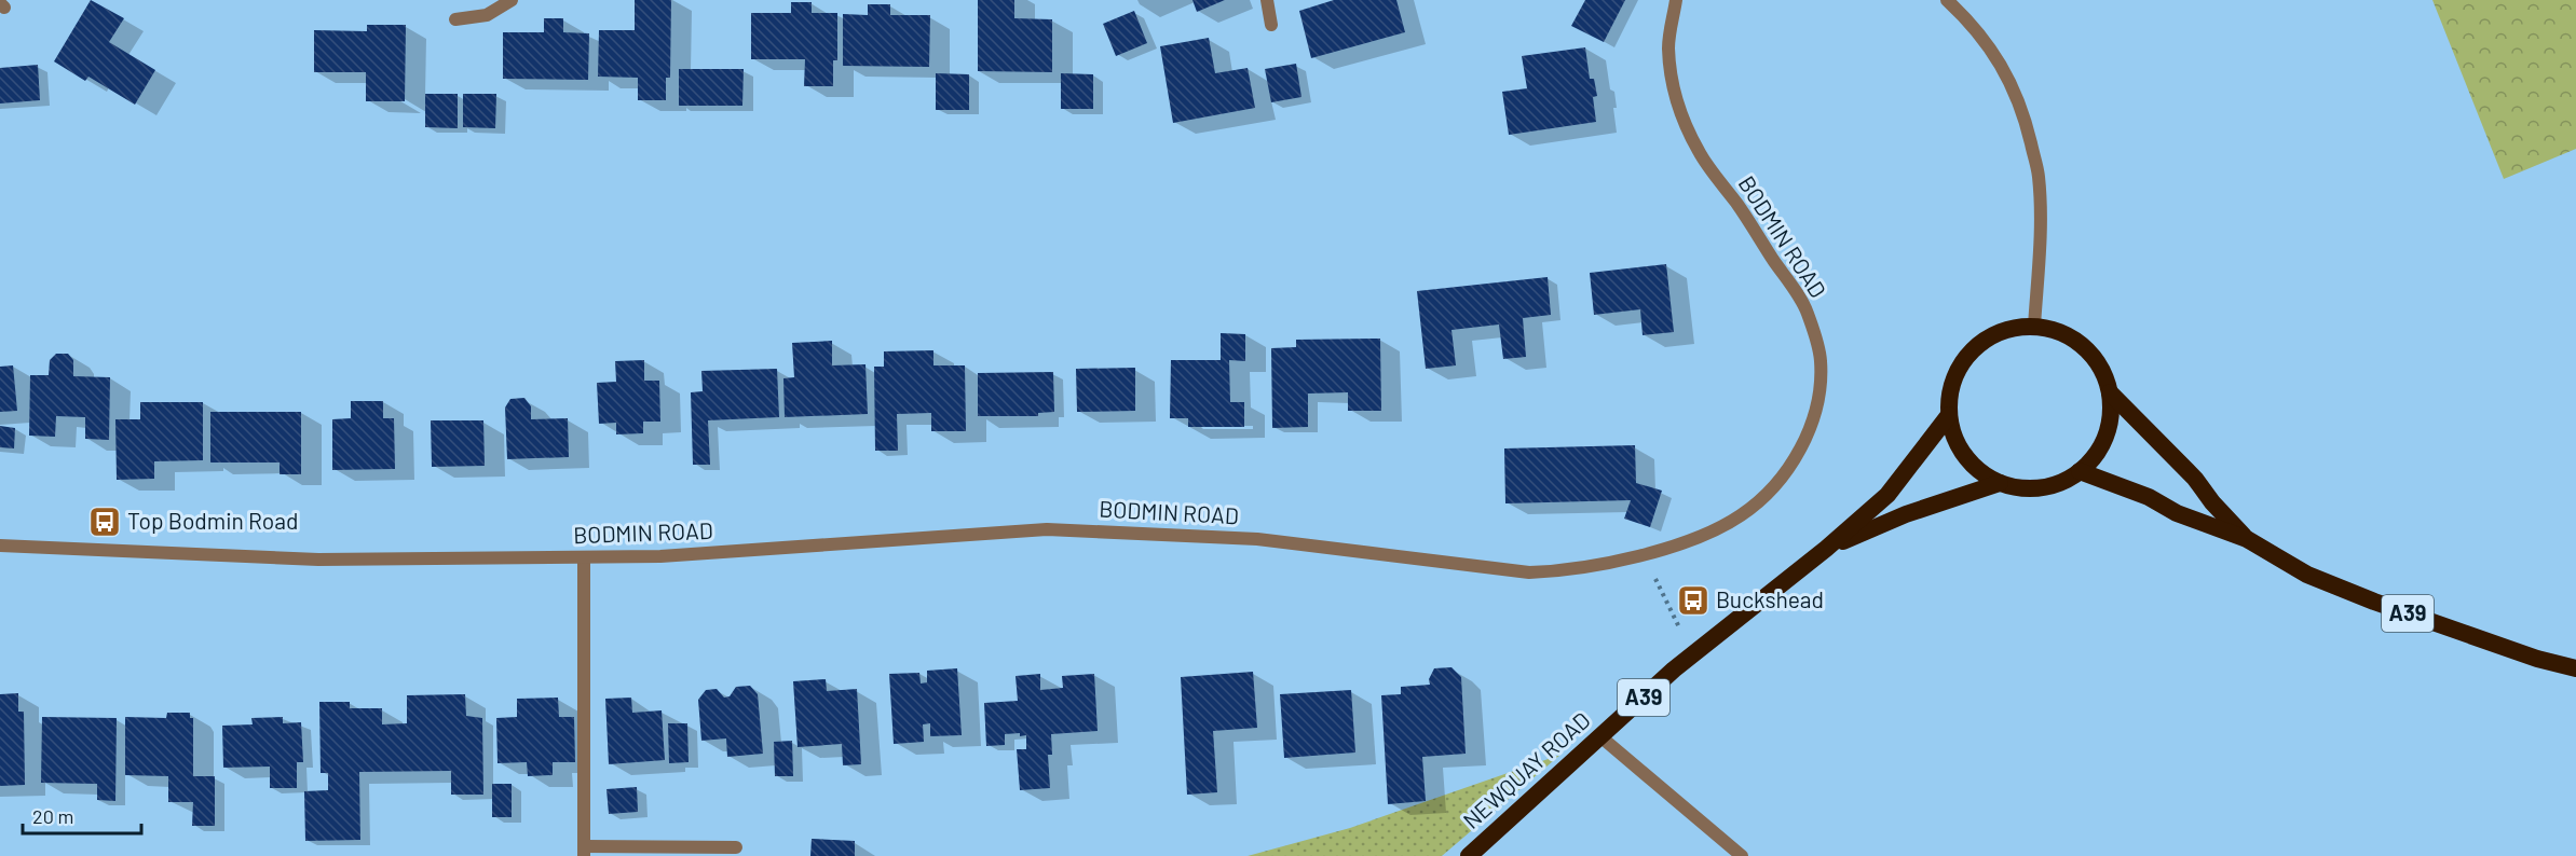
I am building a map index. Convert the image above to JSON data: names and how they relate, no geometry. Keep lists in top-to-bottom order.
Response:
{
  "streets": {
    "highway": ["A39", "NEWQUAY ROAD"],
    "street": ["BODMIN ROAD"]
  },
  "crossings": [
    ["A39", "NEWQUAY ROAD"]
  ],
  "places": {
    "bus stop": ["Top Bodmin Road", "Buckshead"]
  },
  "scale_bar": "20 m"
}
